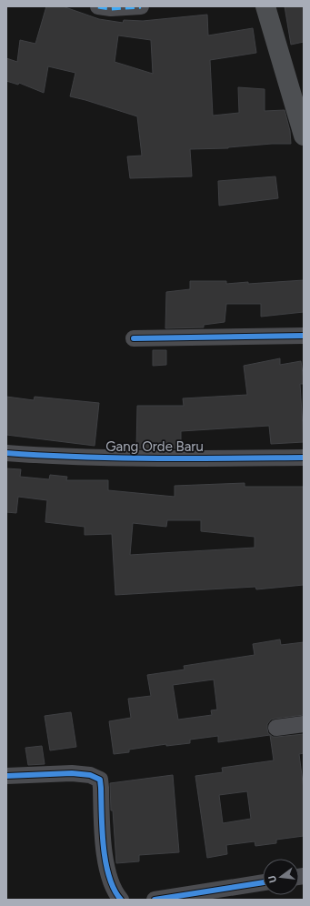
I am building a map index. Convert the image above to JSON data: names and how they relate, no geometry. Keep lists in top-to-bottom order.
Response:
{
  "streets": {
    "street": ["Gang Orde Baru"]
  },
  "north": "left"
}
